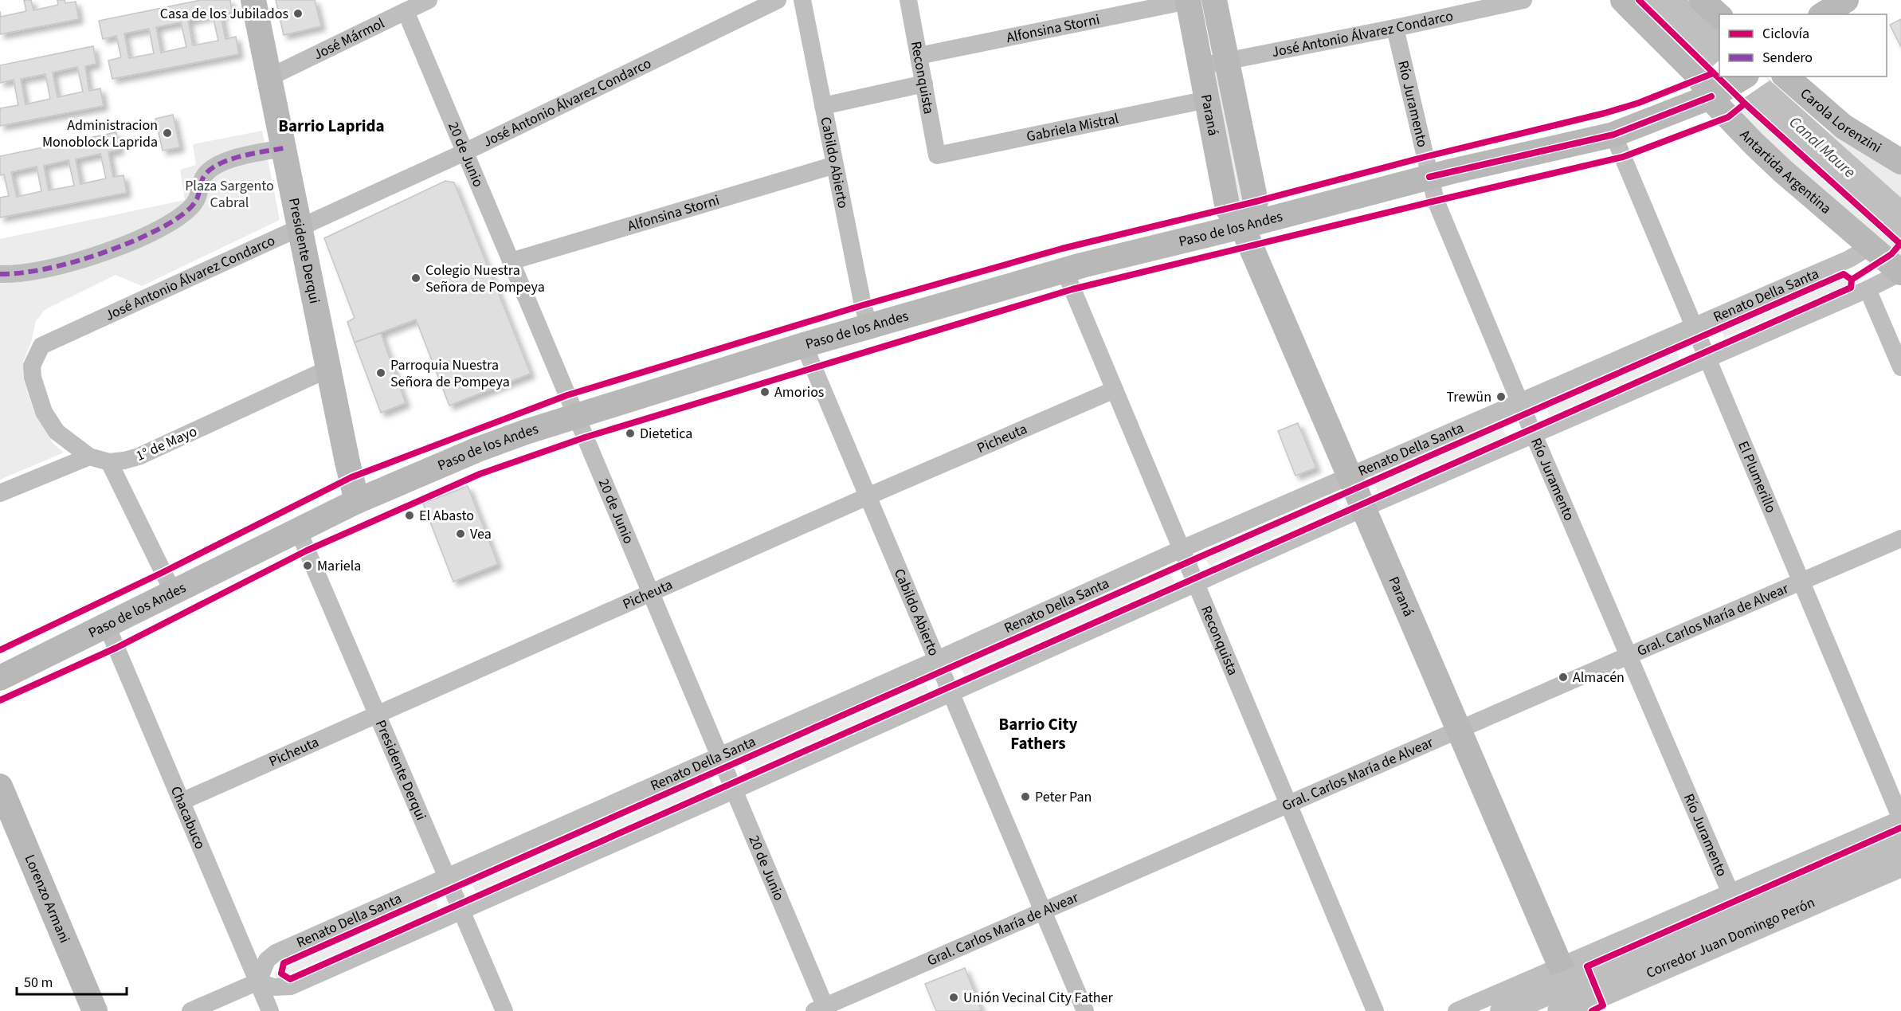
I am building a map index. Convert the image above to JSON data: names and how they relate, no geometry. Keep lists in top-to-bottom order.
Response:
{
  "streets": {
    "highway": ["Corredor Juan Domingo Perón"],
    "main road": [
      "Paraná",
      "Carola Lorenzini",
      "Antartida Argentina",
      "Paso de los Andes",
      "Presidente Derqui",
      "Lorenzo Armani"
    ],
    "street": [
      "Alfonsina Storni",
      "José Antonio Álvarez Condarco",
      "José Mármol",
      "Reconquista",
      "Río Juramento",
      "Gabriela Mistral",
      "20 de Junio",
      "Cabildo Abierto",
      "Renato Della Santa",
      "Picheuta",
      "1° de Mayo",
      "El Plumerillo",
      "Gral. Carlos María de Alvear",
      "Chacabuco"
    ]
  },
  "crossings": [
    ["Alfonsina Storni", "Reconquista"],
    ["Alfonsina Storni", "Paraná"],
    ["Alfonsina Storni", "20 de Junio"],
    ["Alfonsina Storni", "Cabildo Abierto"],
    ["José Antonio Álvarez Condarco", "Río Juramento"],
    ["José Antonio Álvarez Condarco", "Paraná"],
    ["José Antonio Álvarez Condarco", "20 de Junio"],
    ["José Antonio Álvarez Condarco", "Presidente Derqui"],
    ["José Antonio Álvarez Condarco", "1° de Mayo"],
    ["José Mármol", "20 de Junio"],
    ["José Mármol", "Presidente Derqui"],
    ["Reconquista", "Gabriela Mistral"],
    ["Reconquista", "Paso de los Andes"],
    ["Reconquista", "Renato Della Santa"],
    ["Reconquista", "Picheuta"],
    ["Reconquista", "Gral. Carlos María de Alvear"],
    ["Río Juramento", "Paso de los Andes"],
    ["Río Juramento", "Renato Della Santa"],
    ["Río Juramento", "Gral. Carlos María de Alvear"],
    ["Paraná", "Gabriela Mistral"],
    ["Paraná", "Paso de los Andes"],
    ["Paraná", "Renato Della Santa"],
    ["Paraná", "Gral. Carlos María de Alvear"],
    ["Paraná", "Corredor Juan Domingo Perón"],
    ["20 de Junio", "Paso de los Andes"],
    ["20 de Junio", "Renato Della Santa"],
    ["20 de Junio", "Picheuta"],
    ["20 de Junio", "Gral. Carlos María de Alvear"],
    ["Cabildo Abierto", "Paso de los Andes"],
    ["Cabildo Abierto", "Renato Della Santa"],
    ["Cabildo Abierto", "Picheuta"],
    ["Cabildo Abierto", "Gral. Carlos María de Alvear"],
    ["Antartida Argentina", "Paso de los Andes"],
    ["Antartida Argentina", "Renato Della Santa"],
    ["Paso de los Andes", "Presidente Derqui"],
    ["Paso de los Andes", "El Plumerillo"],
    ["Paso de los Andes", "Chacabuco"],
    ["Presidente Derqui", "Renato Della Santa"],
    ["Presidente Derqui", "Picheuta"],
    ["Presidente Derqui", "1° de Mayo"],
    ["Renato Della Santa", "El Plumerillo"],
    ["Renato Della Santa", "Chacabuco"],
    ["Picheuta", "Chacabuco"],
    ["El Plumerillo", "Gral. Carlos María de Alvear"]
  ],
  "districts": ["Barrio Laprida", "Barrio City Fathers"],
  "water": ["Canal Maure"],
  "parks": ["Plaza Sargento Cabral"],
  "places": [
    "Casa de los Jubilados",
    "Administracion Monoblock Laprida",
    "Colegio Nuestra Señora de Pompeya",
    "Parroquia Nuestra Señora de Pompeya",
    "Amorios",
    "Trewün",
    "Dietetica",
    "El Abasto",
    "Vea",
    "Mariela",
    "Almacén",
    "Peter Pan",
    "Unión Vecinal City Father"
  ],
  "legend": ["Ciclovía", "Sendero"],
  "scale_bar": "50 m"
}
